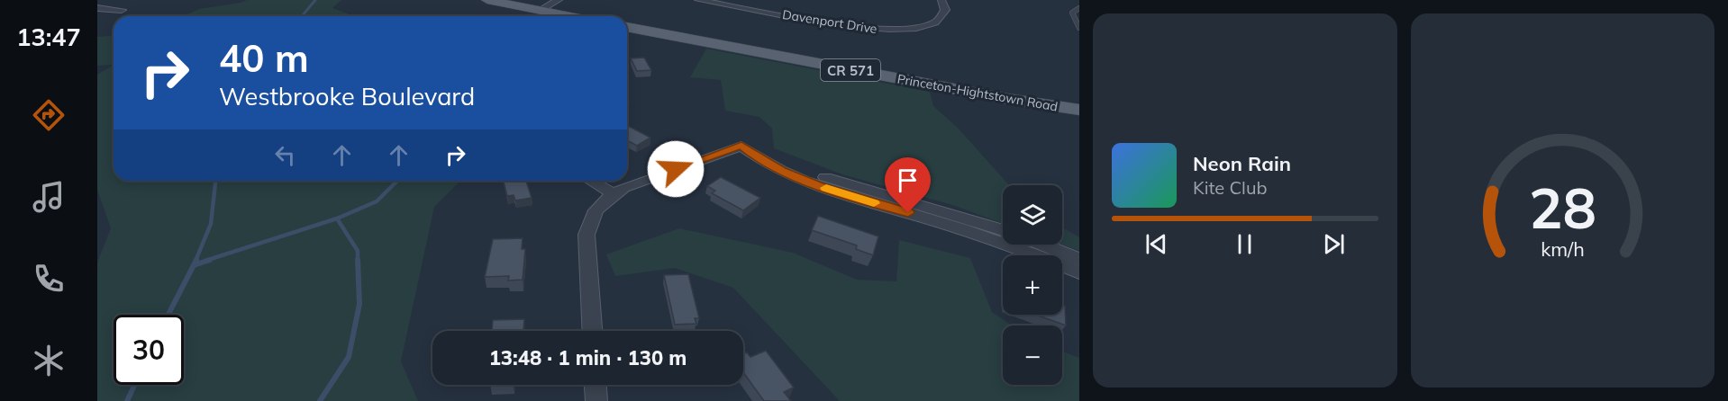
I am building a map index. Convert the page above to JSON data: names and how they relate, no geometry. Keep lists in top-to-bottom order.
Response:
{
  "streets": {
    "main road": ["CR 571", "Princeton-Hightstown Road"],
    "street": ["Davenport Drive"]
  },
  "page": {
    "tabs": "13:47",
    "turn": ["40 m", "Westbrooke Boulevard"],
    "song": ["Neon Rain", "Kite Club"],
    "map_buttons": ["+", "−"],
    "limit": "30",
    "trip": "13:48 · 1 min · 130 m",
    "gauge": ["28", "km/h"]
  }
}
